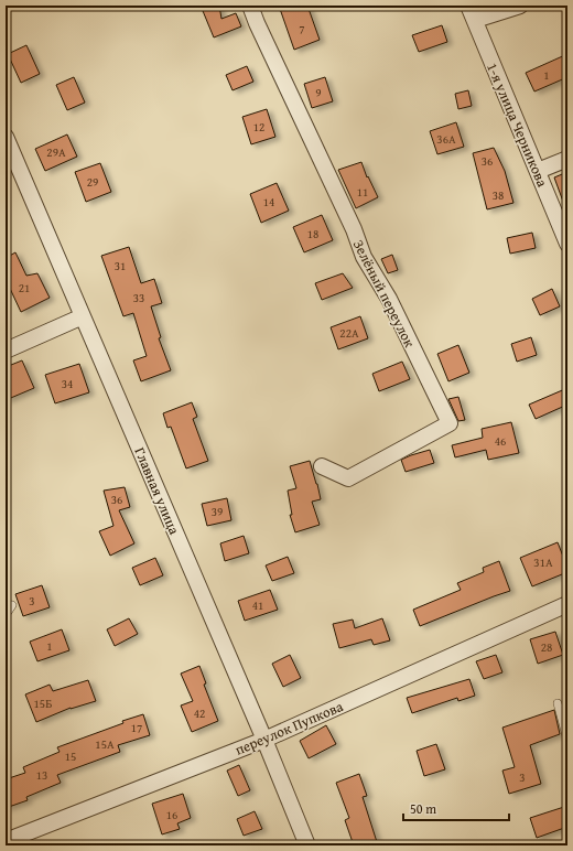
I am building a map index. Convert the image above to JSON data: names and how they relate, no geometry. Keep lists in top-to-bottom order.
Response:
{
  "streets": {
    "street": [
      "1-я улица Черникова",
      "Зелёный переулок",
      "Главная улица",
      "переулок Пупкова"
    ]
  },
  "crossings": [
    ["Главная улица", "переулок Пупкова"]
  ],
  "house_numbers": [
    "7",
    "1",
    "9",
    "12",
    "36А",
    "29А",
    "36",
    "29",
    "11",
    "38",
    "14",
    "18",
    "31",
    "21",
    "33",
    "22А",
    "34",
    "46",
    "36",
    "39",
    "31А",
    "3",
    "41",
    "1",
    "28",
    "15Б",
    "42",
    "17",
    "15А",
    "15",
    "13",
    "3",
    "16"
  ],
  "scale_bar": "50 m"
}
